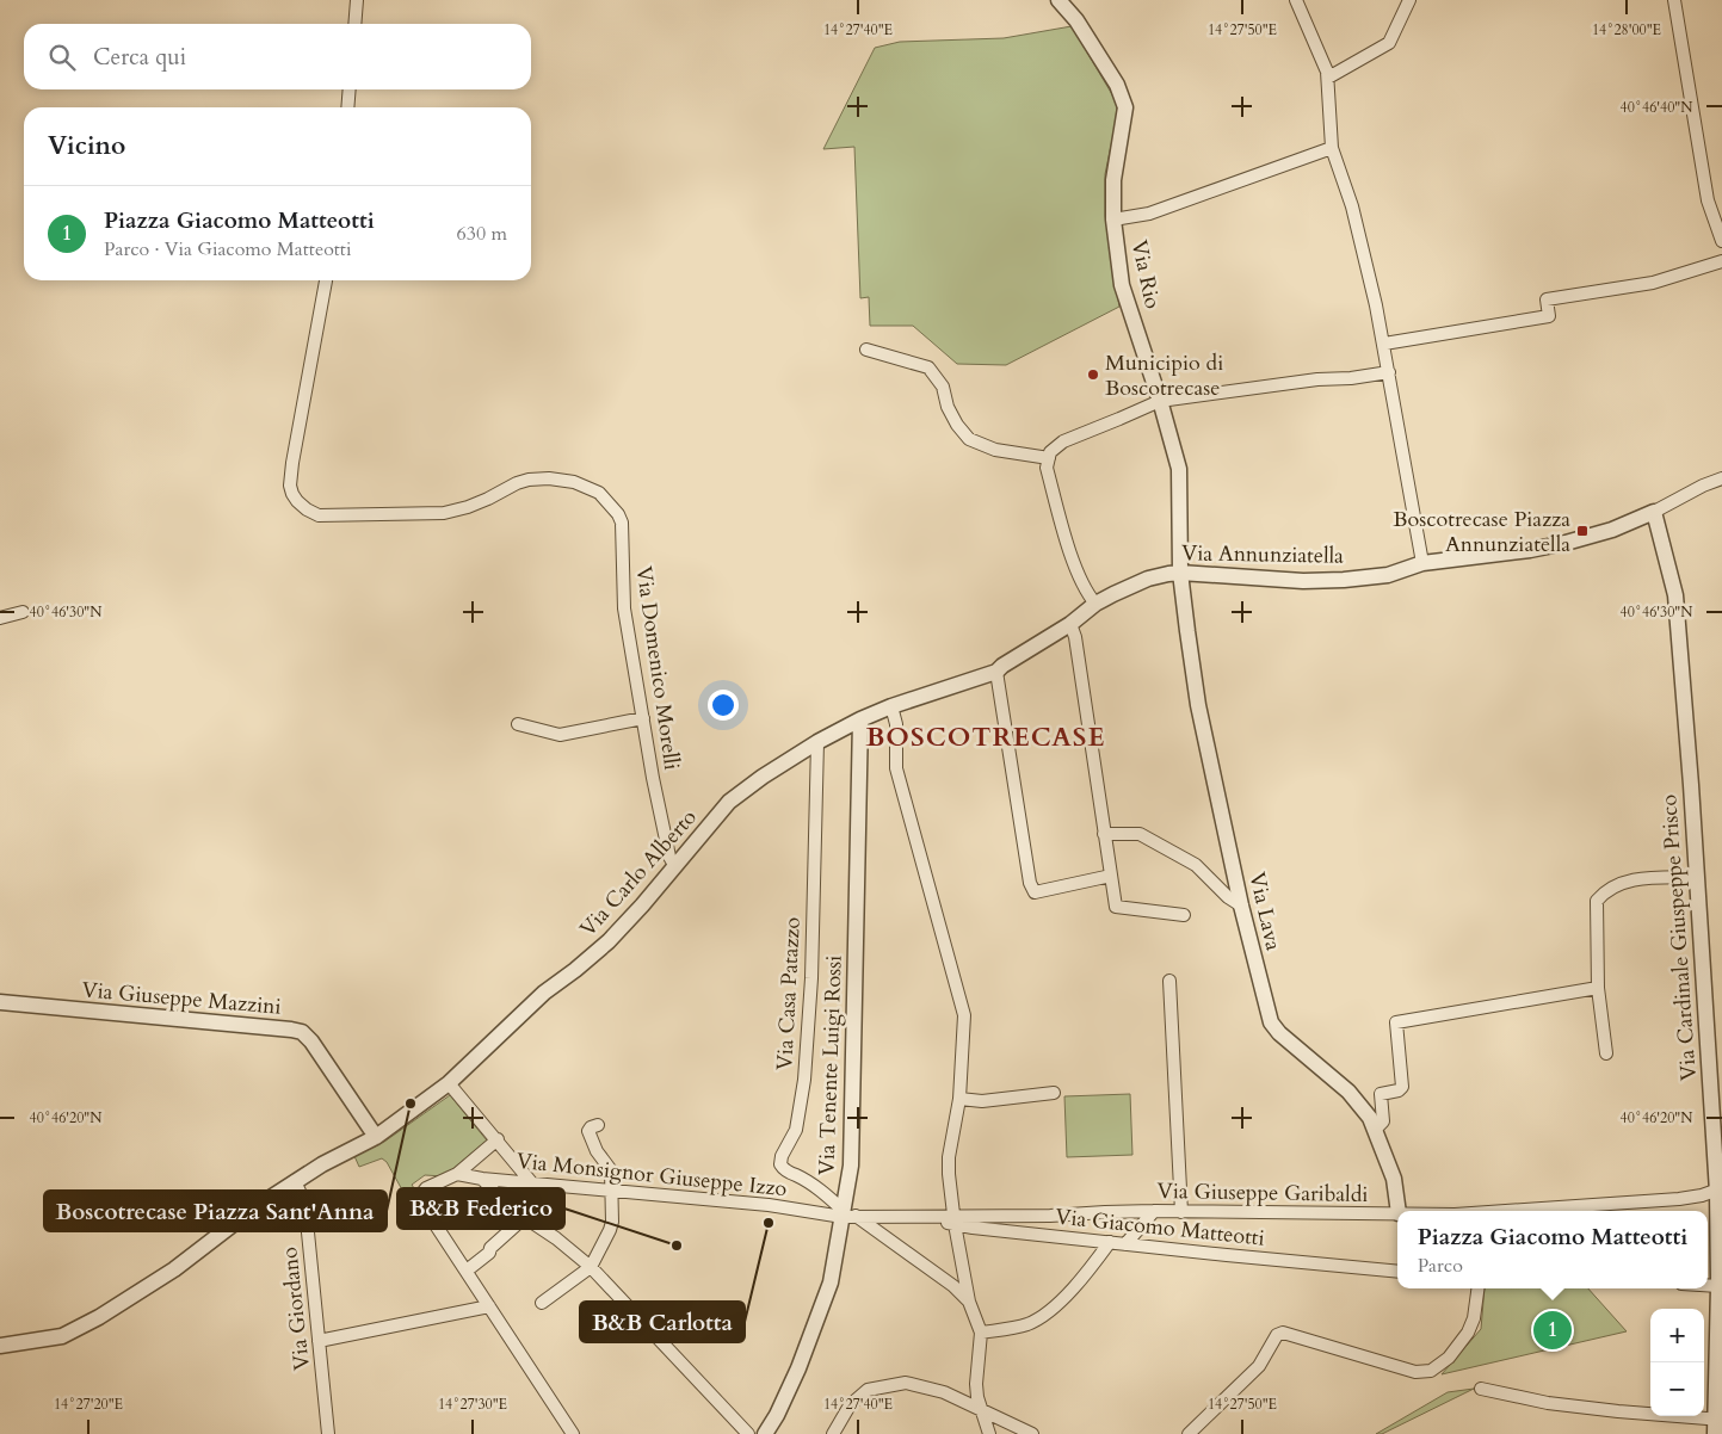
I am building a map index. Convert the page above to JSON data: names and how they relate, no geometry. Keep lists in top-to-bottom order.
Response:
{
  "streets": {
    "street": [
      "Via Rio",
      "Via Annunziatella",
      "Via Domenico Morelli",
      "Via Carlo Alberto",
      "Via Lava",
      "Via Cardinale Giuspeppe Prisco",
      "Via Casa Patazzo",
      "Via Giuseppe Mazzini",
      "Via Tenente Luigi Rossi",
      "Via Monsignor Giuseppe Izzo",
      "Via Giuseppe Garibaldi",
      "Via Giacomo Matteotti",
      "Via Giordano"
    ]
  },
  "crossings": [
    ["Via Rio", "Via Annunziatella"],
    ["Via Rio", "Via Lava"],
    ["Via Annunziatella", "Via Carlo Alberto"],
    ["Via Annunziatella", "Via Lava"],
    ["Via Annunziatella", "Via Cardinale Giuspeppe Prisco"],
    ["Via Annunziatella", "Via Tenente Luigi Rossi"],
    ["Via Domenico Morelli", "Via Carlo Alberto"],
    ["Via Carlo Alberto", "Via Casa Patazzo"],
    ["Via Carlo Alberto", "Via Giuseppe Mazzini"],
    ["Via Carlo Alberto", "Via Tenente Luigi Rossi"],
    ["Via Carlo Alberto", "Via Giordano"],
    ["Via Cardinale Giuspeppe Prisco", "Via Giuseppe Garibaldi"],
    ["Via Casa Patazzo", "Via Tenente Luigi Rossi"],
    ["Via Casa Patazzo", "Via Monsignor Giuseppe Izzo"],
    ["Via Casa Patazzo", "Via Giacomo Matteotti"],
    ["Via Tenente Luigi Rossi", "Via Monsignor Giuseppe Izzo"],
    ["Via Tenente Luigi Rossi", "Via Giacomo Matteotti"],
    ["Via Monsignor Giuseppe Izzo", "Via Giacomo Matteotti"],
    ["Via Giuseppe Garibaldi", "Via Giacomo Matteotti"]
  ],
  "districts": ["BOSCOTRECASE"],
  "places": {
    "other": [
      "Municipio di Boscotrecase",
      "Boscotrecase Piazza Sant'Anna",
      "B&B Carlotta",
      "B&B Federico"
    ],
    "transit": ["Boscotrecase Piazza Annunziatella"]
  },
  "page": {
    "search": "Cerca qui",
    "heading": "Vicino",
    "list": [
      {
        "mark": "1",
        "name": "Piazza Giacomo Matteotti",
        "note": "Parco · Via Giacomo Matteotti",
        "value": "630 m"
      }
    ],
    "popup": ["Piazza Giacomo Matteotti", "Parco"],
    "map_buttons": ["+", "−"],
    "pins": "1"
  },
  "coordinates": [
    "14°27'40\"E",
    "14°27'50\"E",
    "14°28'00\"E",
    "40°46'40\"N",
    "40°46'30\"N",
    "40°46'20\"N",
    "14°27'20\"E",
    "14°27'30\"E"
  ]
}
